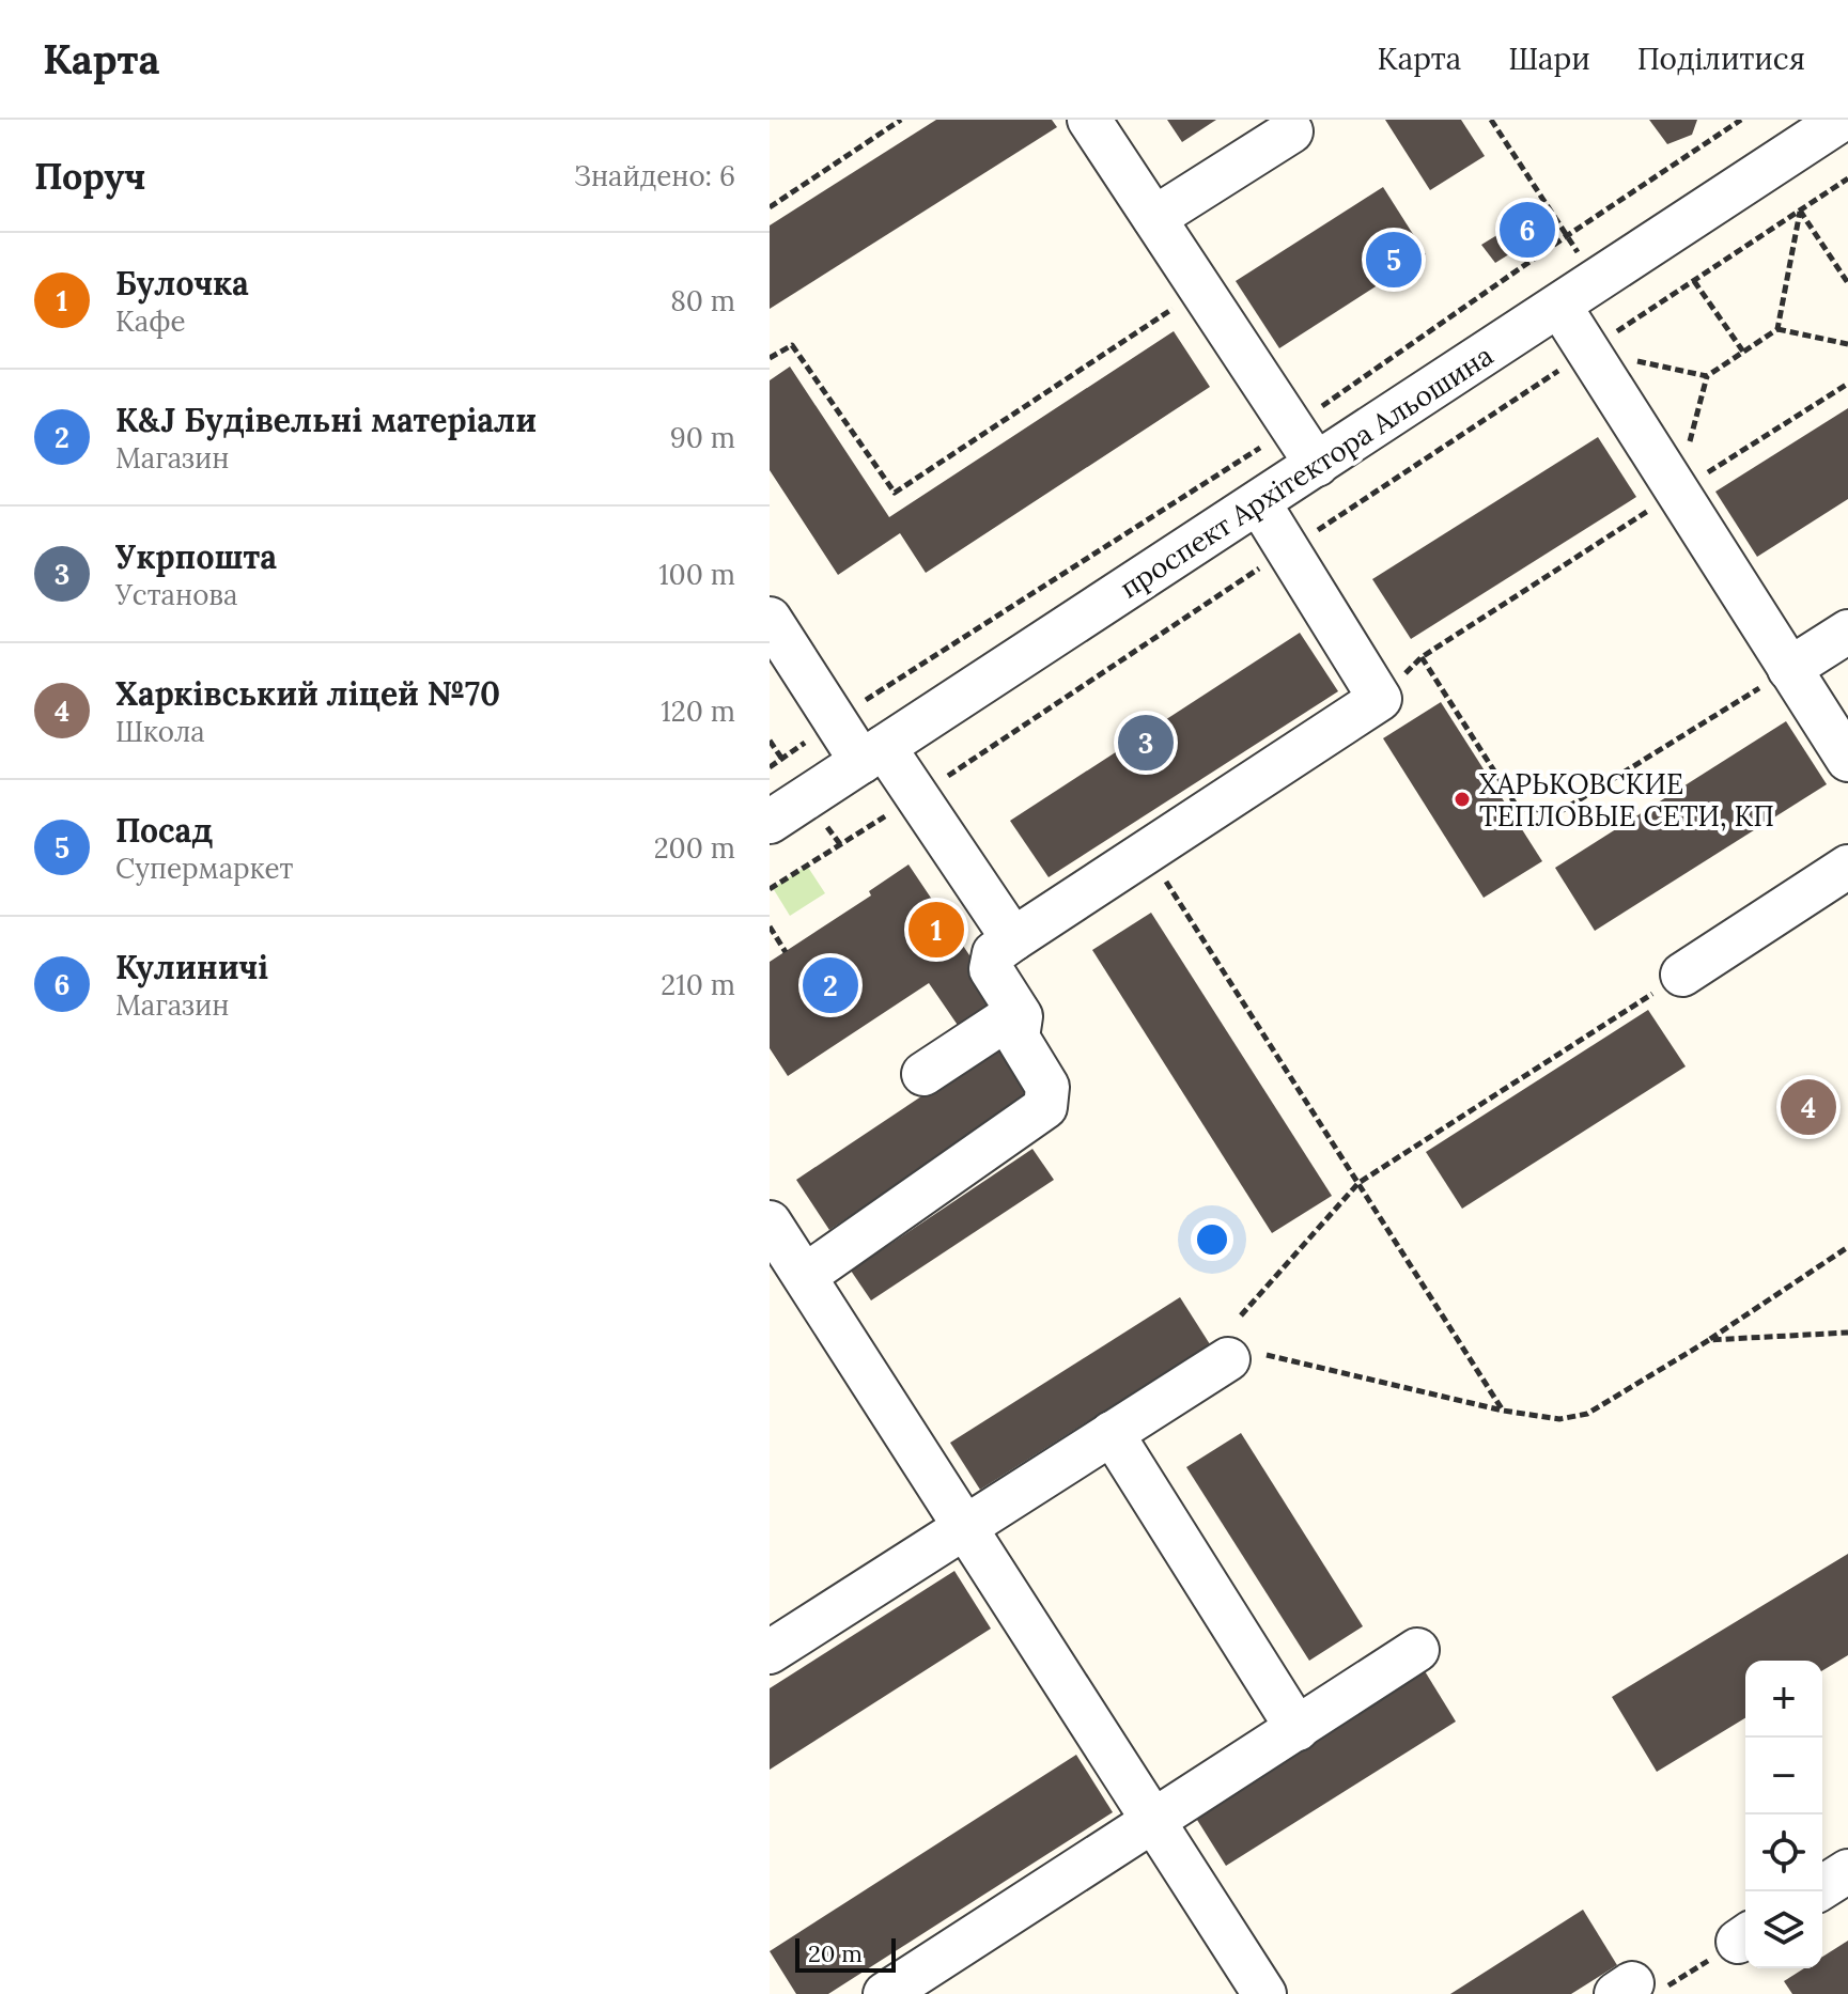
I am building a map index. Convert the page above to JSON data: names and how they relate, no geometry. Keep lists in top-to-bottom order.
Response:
{
  "streets": {
    "street": ["проспект Архітектора Альошина"]
  },
  "places": ["ХАРЬКОВСКИЕ ТЕПЛОВЫЕ СЕТИ, КП"],
  "scale_bar": "20 m",
  "page": {
    "header": "Карта",
    "nav": ["Карта", "Шари", "Поділитися"],
    "heading": ["Поруч", "Знайдено: 6"],
    "pins": [
      "6",
      "5",
      "3",
      "1",
      "2",
      "4"
    ],
    "list": [
      {
        "mark": "1",
        "name": "Булочка",
        "note": "Кафе",
        "value": "80 m"
      },
      {
        "mark": "2",
        "name": "K&J Будівельні матеріали",
        "note": "Магазин",
        "value": "90 m"
      },
      {
        "mark": "3",
        "name": "Укрпошта",
        "note": "Установа",
        "value": "100 m"
      },
      {
        "mark": "4",
        "name": "Харківський ліцей №70",
        "note": "Школа",
        "value": "120 m"
      },
      {
        "mark": "5",
        "name": "Посад",
        "note": "Супермаркет",
        "value": "200 m"
      },
      {
        "mark": "6",
        "name": "Кулиничі",
        "note": "Магазин",
        "value": "210 m"
      }
    ],
    "map_buttons": ["+", "−"],
    "scale": "20 m"
  }
}
